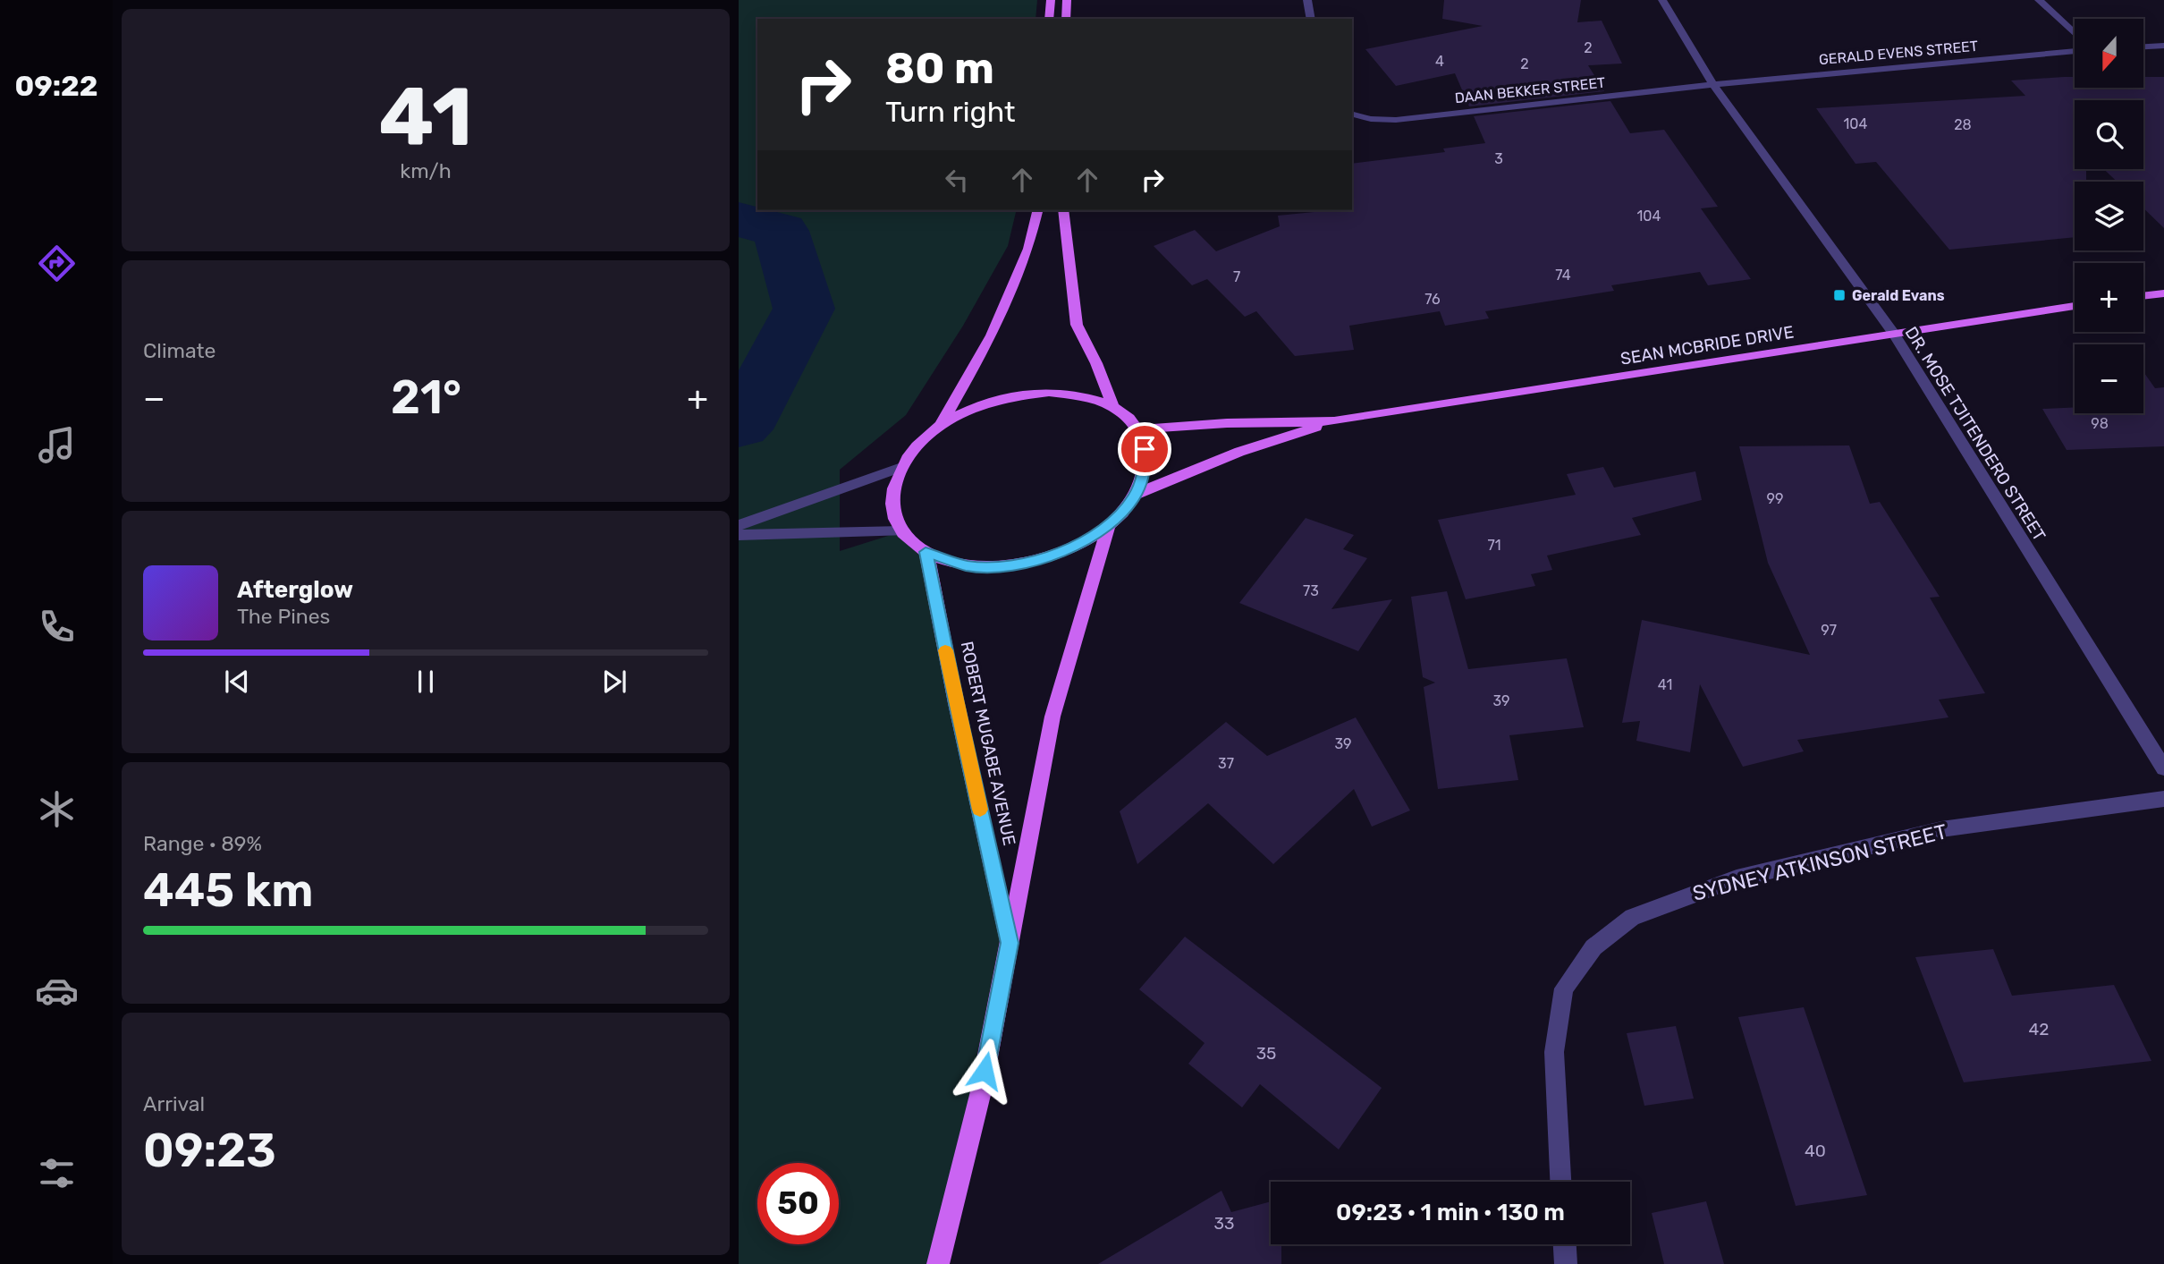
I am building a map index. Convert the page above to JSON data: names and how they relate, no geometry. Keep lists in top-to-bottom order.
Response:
{
  "streets": {
    "main road": ["SEAN MCBRIDE DRIVE", "ROBERT MUGABE AVENUE"],
    "street": [
      "GERALD EVENS STREET",
      "DAAN BEKKER STREET",
      "DR. MOSE TJITENDERO STREET",
      "SYDNEY ATKINSON STREET"
    ]
  },
  "crossings": [
    ["GERALD EVENS STREET", "DAAN BEKKER STREET"],
    ["GERALD EVENS STREET", "DR. MOSE TJITENDERO STREET"],
    ["DAAN BEKKER STREET", "DR. MOSE TJITENDERO STREET"],
    ["SEAN MCBRIDE DRIVE", "DR. MOSE TJITENDERO STREET"],
    ["SEAN MCBRIDE DRIVE", "ROBERT MUGABE AVENUE"]
  ],
  "places": {
    "transit": ["Gerald Evans"]
  },
  "house_numbers": [
    "2",
    "4",
    "2",
    "104",
    "28",
    "3",
    "104",
    "74",
    "7",
    "76",
    "98",
    "99",
    "71",
    "73",
    "97",
    "41",
    "39",
    "39",
    "37",
    "42",
    "35",
    "40",
    "33"
  ],
  "north": "bottom",
  "page": {
    "tabs": "09:22",
    "tile": [
      ["41", "km/h"],
      "Climate",
      ["Range · 89%", "445 km"],
      ["Arrival", "09:23"]
    ],
    "map_buttons": ["+", "−"],
    "turn": ["80 m", "Turn right"],
    "heat": ["−", "21°", "+"],
    "song": ["Afterglow", "The Pines"],
    "limit": "50",
    "trip": "09:23 · 1 min · 130 m"
  }
}
